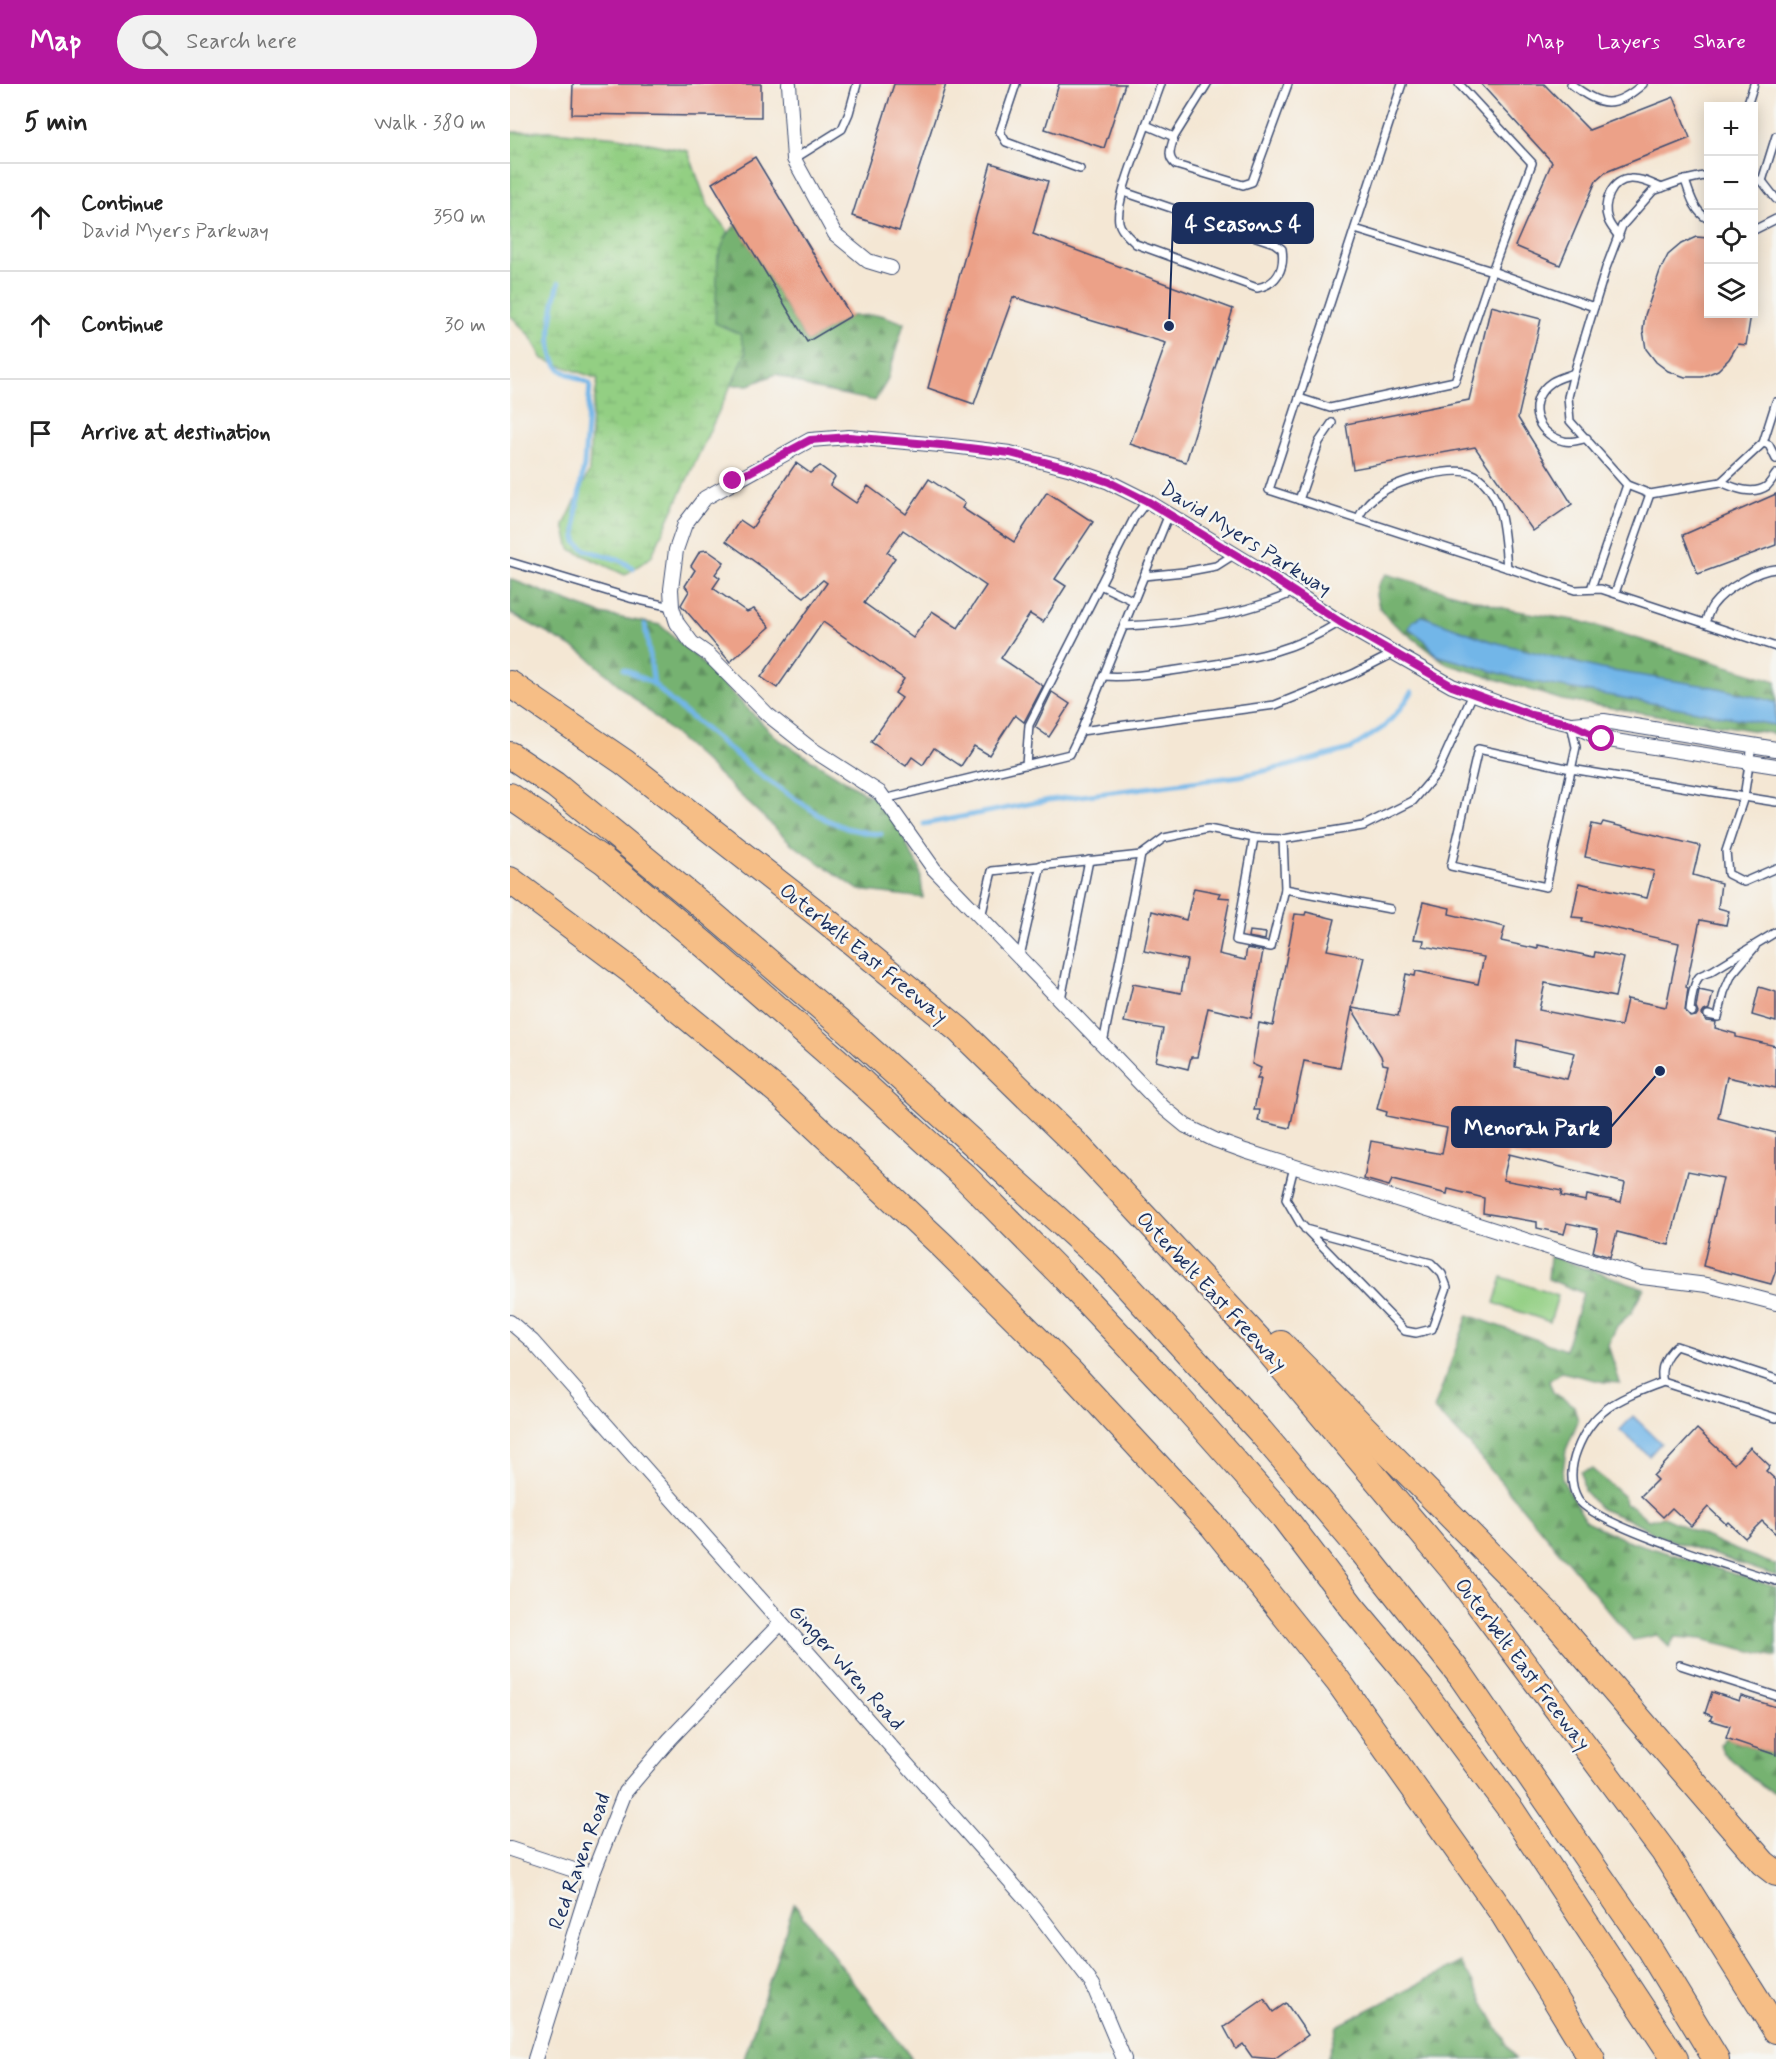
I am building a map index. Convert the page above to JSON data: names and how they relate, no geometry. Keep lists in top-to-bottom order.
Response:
{
  "streets": {
    "highway": ["Outerbelt East Freeway"],
    "street": ["David Myers Parkway", "Ginger Wren Road", "Red Raven Road"]
  },
  "crossings": [
    ["Ginger Wren Road", "Red Raven Road"]
  ],
  "places": ["4 Seasons 4", "Menorah Park"],
  "page": {
    "header": "Map",
    "search": "Search here",
    "nav": ["Map", "Layers", "Share"],
    "heading": ["5 min", "Walk · 380 m"],
    "map_buttons": ["+", "−"],
    "list": [
      ["Continue", "David Myers Parkway", "350 m"],
      ["Continue", "30 m"],
      "Arrive at destination"
    ]
  }
}
